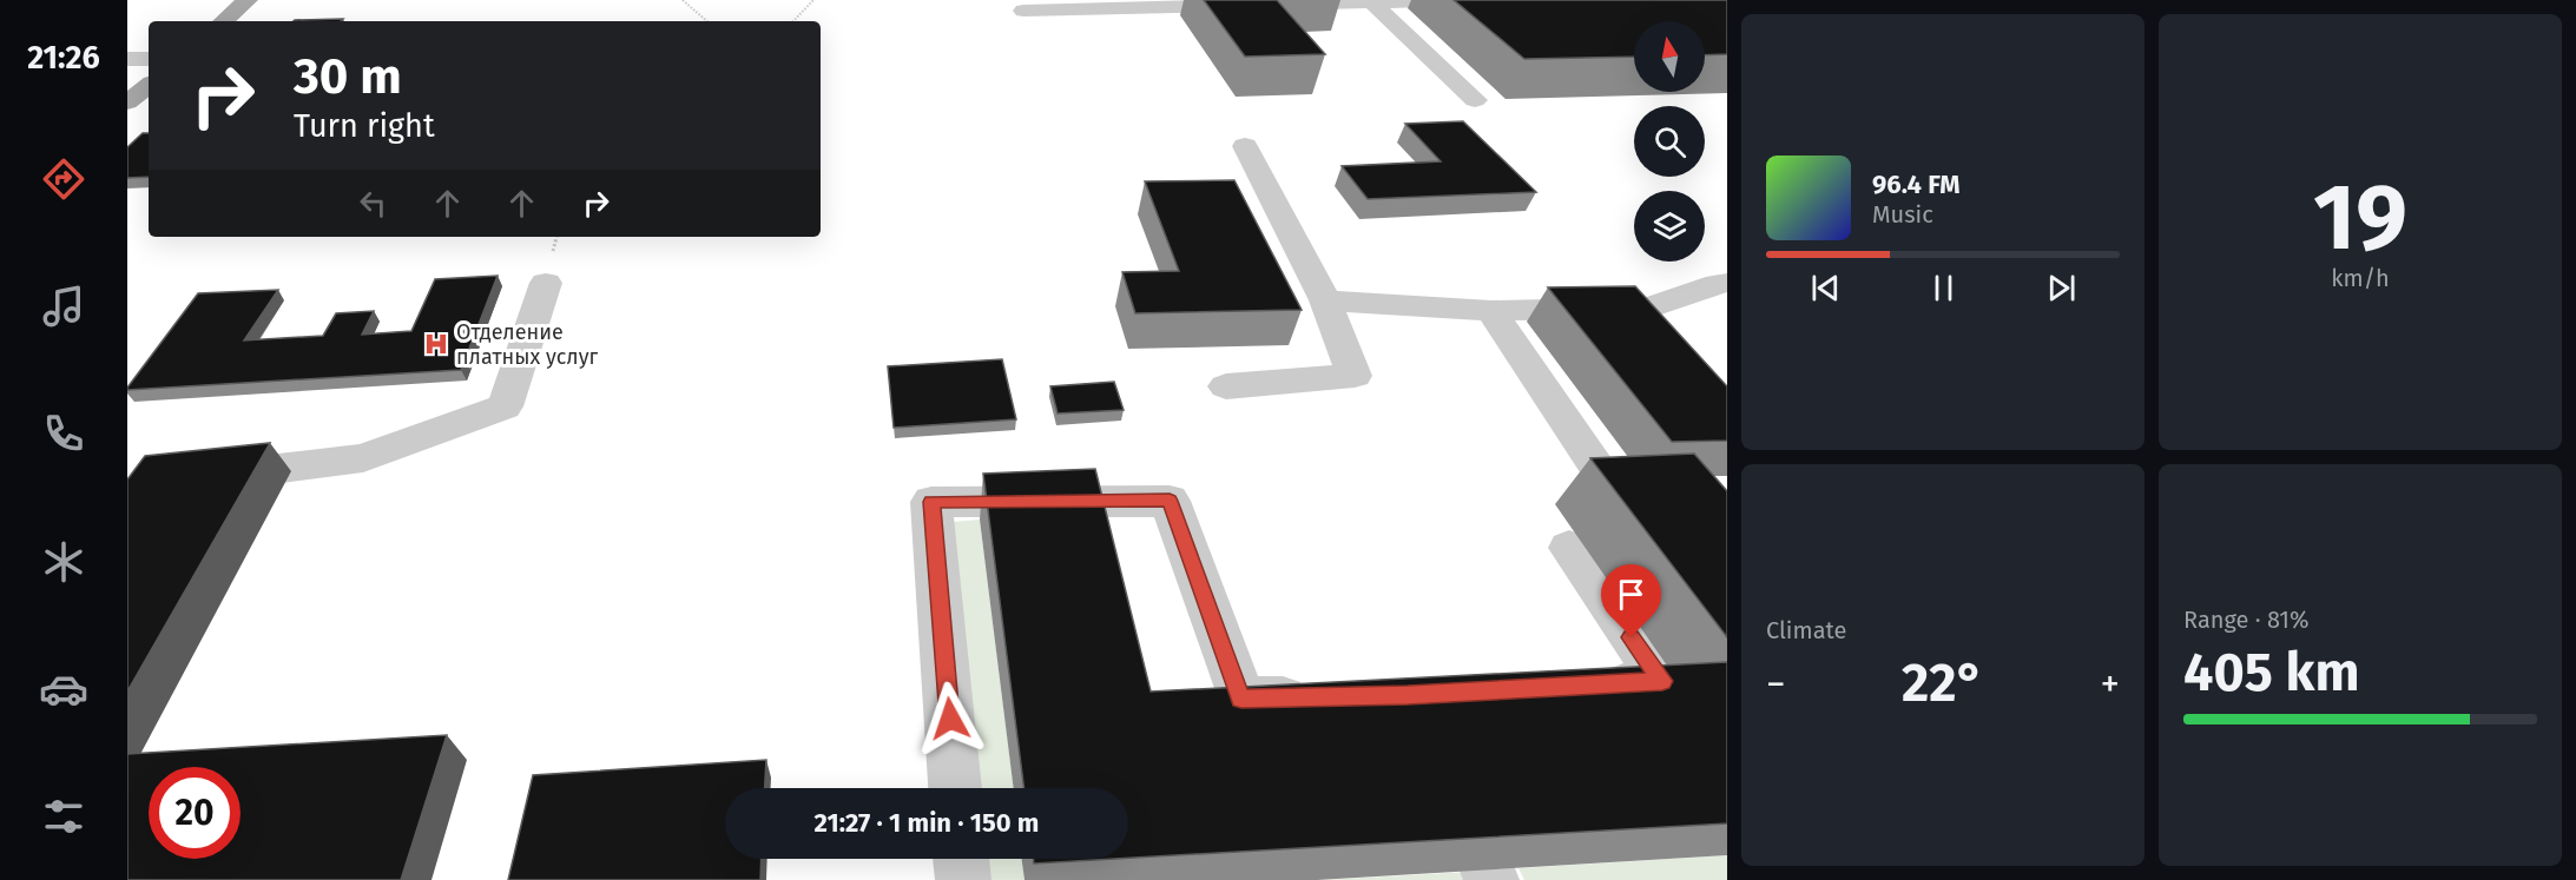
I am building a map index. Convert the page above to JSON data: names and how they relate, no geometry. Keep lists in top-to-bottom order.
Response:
{
  "places": {
    "hospital": ["Отделение платных услуг"]
  },
  "north": "top",
  "page": {
    "tabs": "21:26",
    "tile": [
      ["19", "km/h"],
      "Climate",
      ["Range · 81%", "405 km"]
    ],
    "turn": ["30 m", "Turn right"],
    "song": ["96.4 FM", "Music"],
    "heat": ["−", "22°", "+"],
    "limit": "20",
    "trip": "21:27 · 1 min · 150 m"
  }
}
